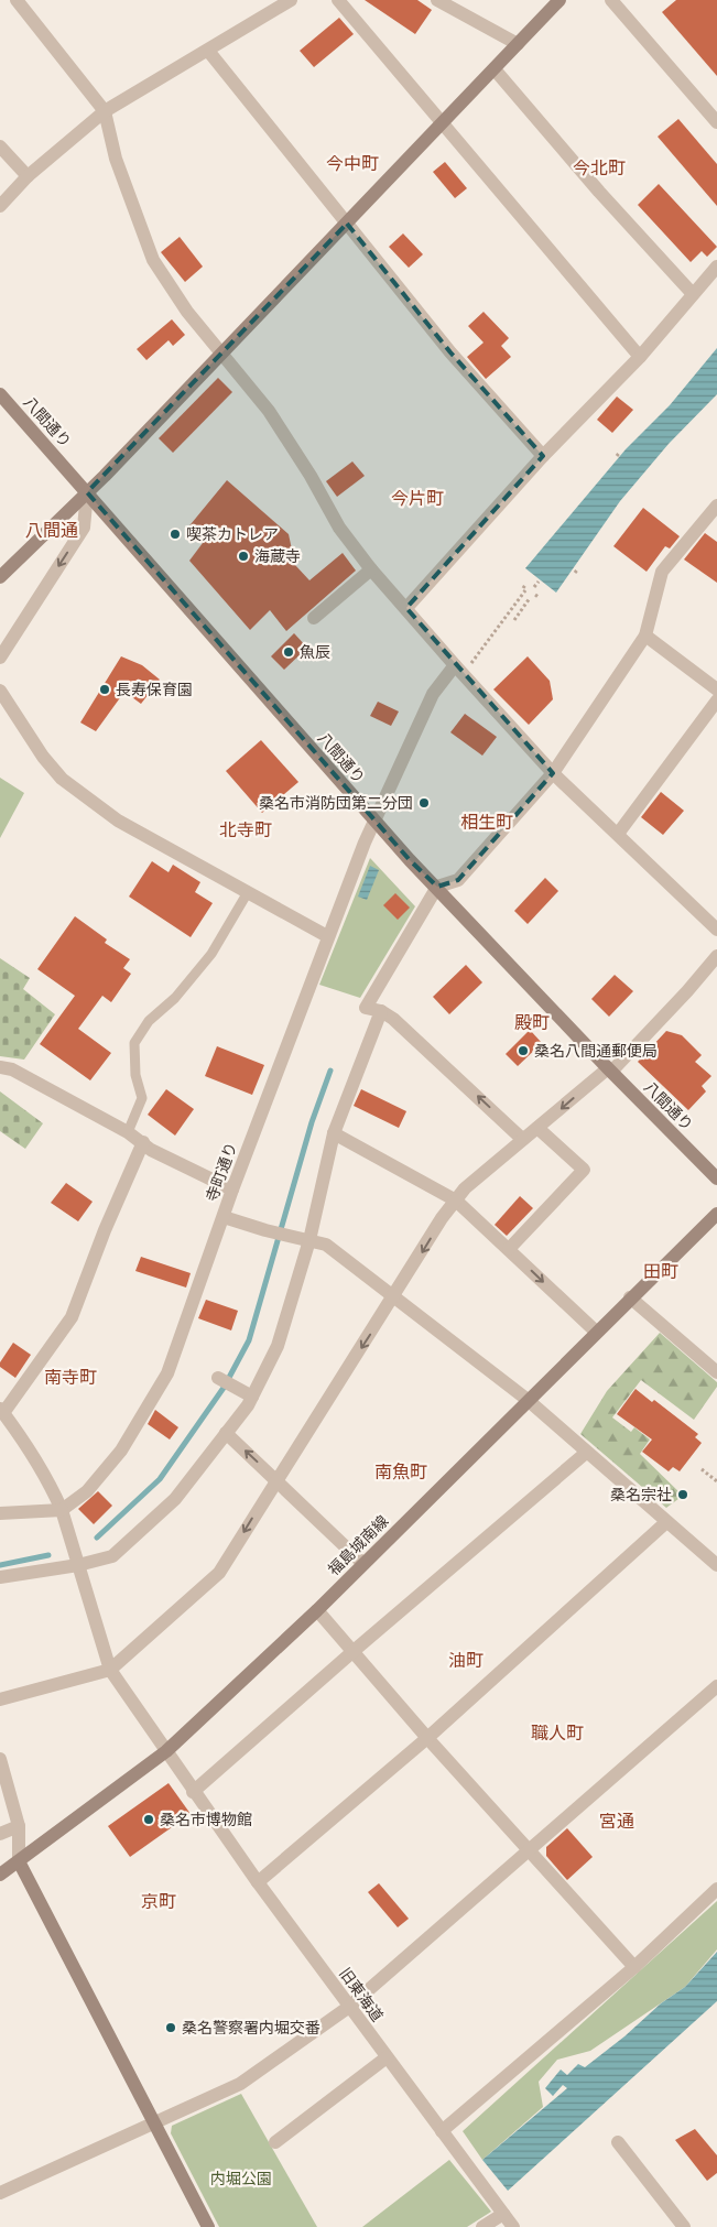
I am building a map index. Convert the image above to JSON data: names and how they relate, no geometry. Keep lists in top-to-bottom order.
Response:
{
  "streets": {
    "street": [
      "八間通り",
      "寺町通り",
      "福島城南線",
      "旧東海道"
    ]
  },
  "crossings": [
    ["八間通り", "寺町通り"],
    ["寺町通り", "旧東海道"],
    ["福島城南線", "旧東海道"]
  ],
  "districts": [
    "今中町",
    "今北町",
    "今片町",
    "八間通",
    "相生町",
    "北寺町",
    "殿町",
    "田町",
    "南寺町",
    "南魚町",
    "油町",
    "職人町",
    "宮通",
    "京町"
  ],
  "parks": ["内堀公園"],
  "places": [
    "喫茶カトレア",
    "海蔵寺",
    "魚辰",
    "長寿保育園",
    "桑名市消防団第二分団",
    "桑名八間通郵便局",
    "桑名宗社",
    "桑名市博物館",
    "桑名警察署内堀交番"
  ]
}
